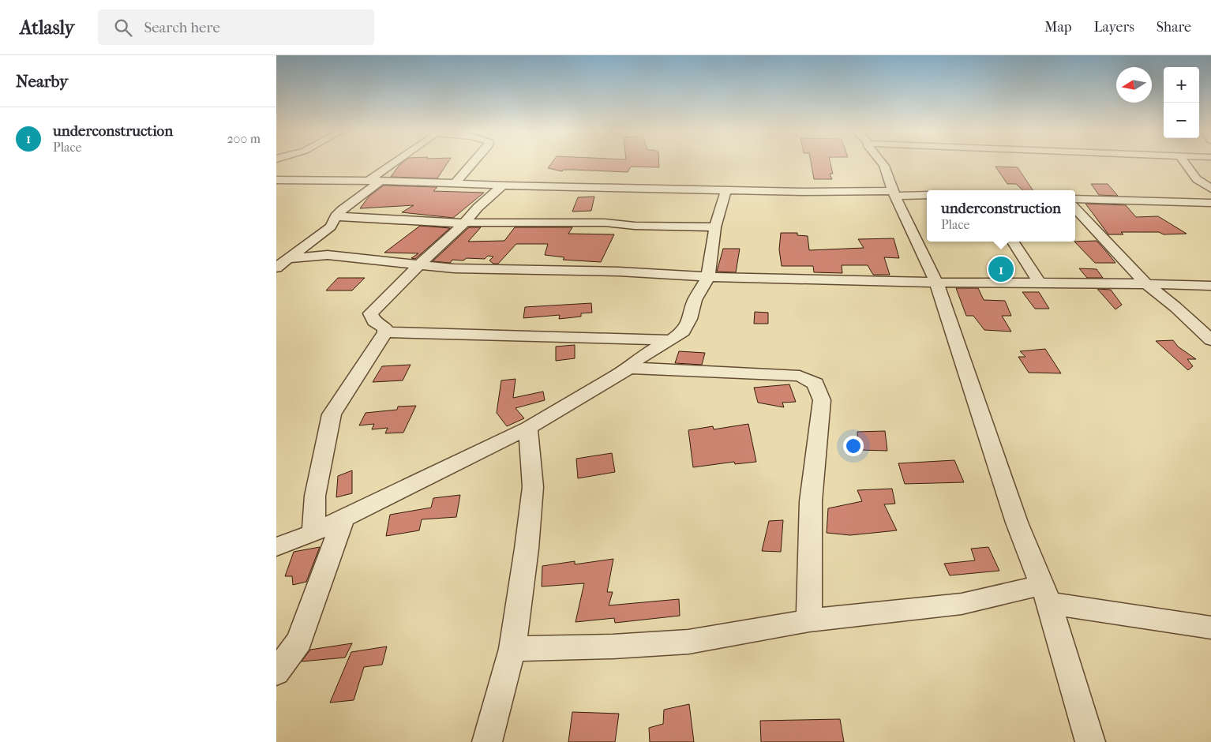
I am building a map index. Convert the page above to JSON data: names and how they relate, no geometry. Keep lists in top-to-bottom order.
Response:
{
  "north": "left",
  "page": {
    "header": "Atlasly",
    "search": "Search here",
    "nav": ["Map", "Layers", "Share"],
    "heading": "Nearby",
    "map_buttons": ["+", "−"],
    "list": [
      {
        "mark": "1",
        "name": "underconstruction",
        "note": "Place",
        "value": "200 m"
      }
    ],
    "popup": ["underconstruction", "Place"],
    "pins": "1"
  }
}
